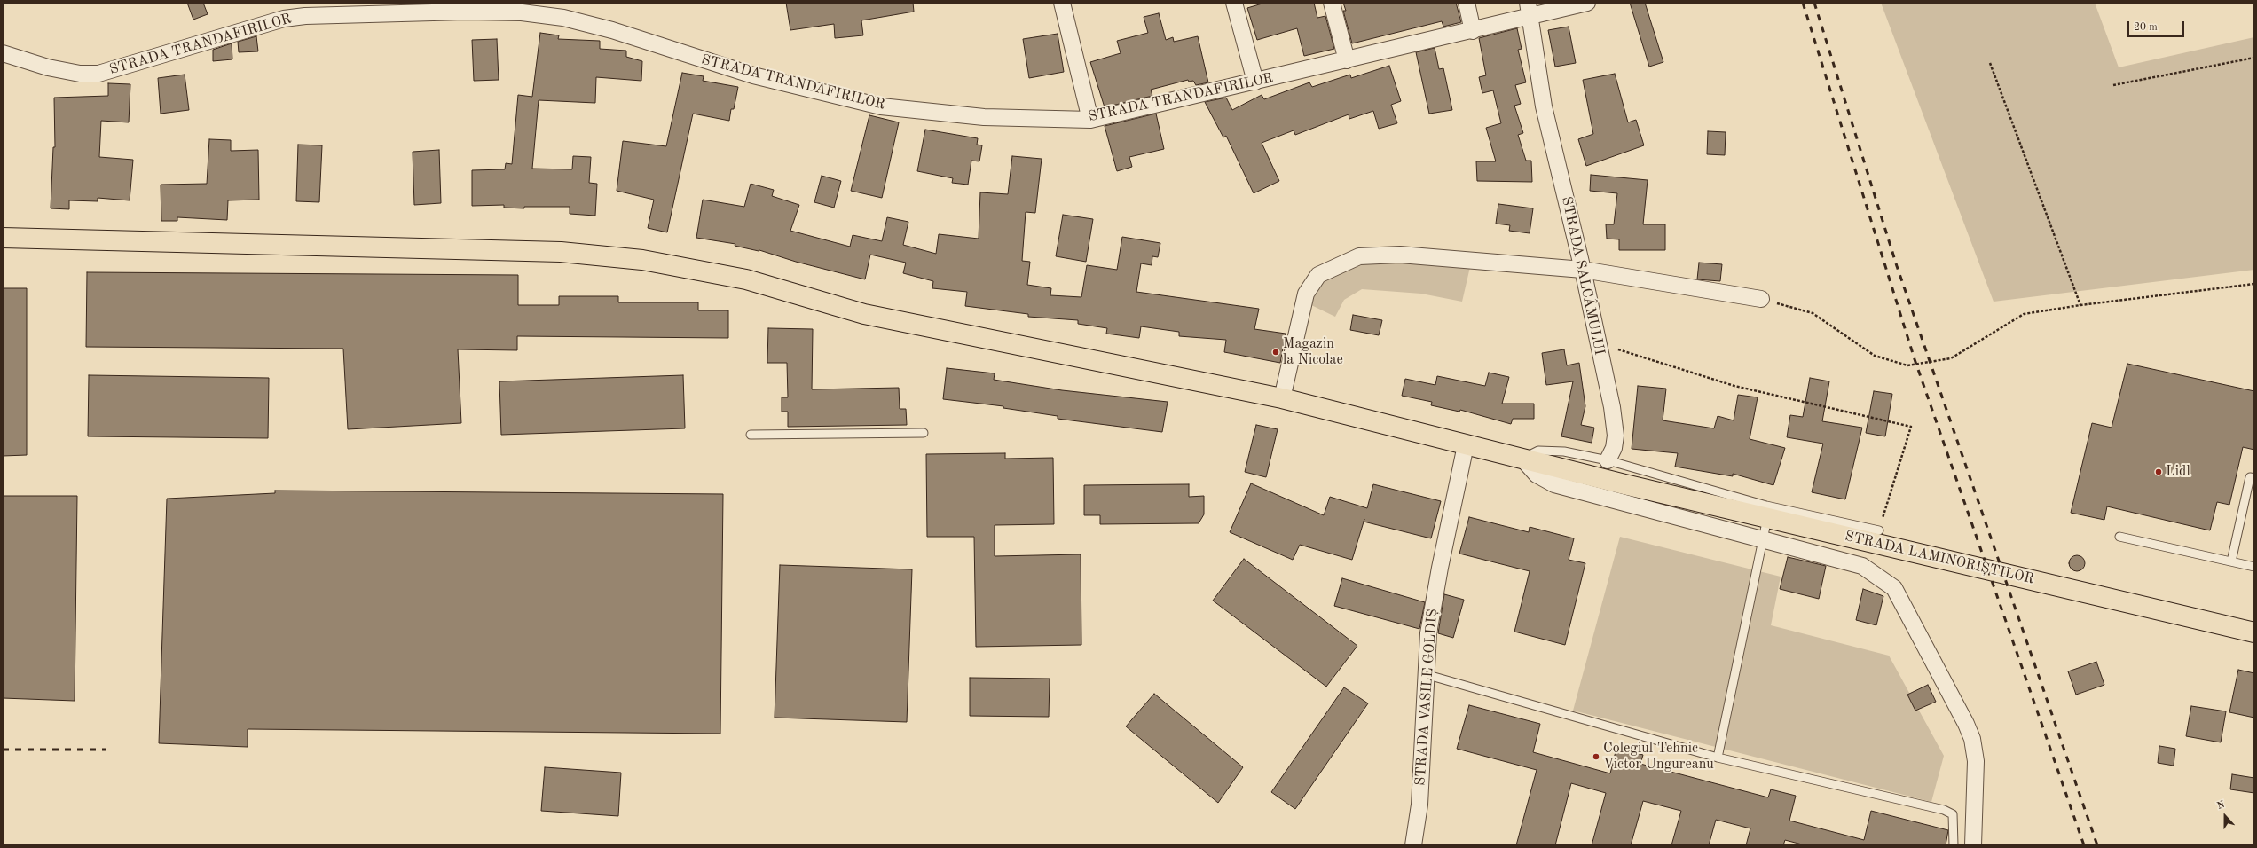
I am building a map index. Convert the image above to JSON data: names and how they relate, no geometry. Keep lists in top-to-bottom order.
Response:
{
  "streets": {
    "main road": ["STRADA LAMINORIȘTILOR"],
    "street": ["STRADA TRANDAFIRILOR", "STRADA SALCÂMULUI", "STRADA VASILE GOLDIȘ"]
  },
  "crossings": [
    ["STRADA TRANDAFIRILOR", "STRADA SALCÂMULUI"],
    ["STRADA LAMINORIȘTILOR", "STRADA VASILE GOLDIȘ"]
  ],
  "places": ["Magazin la Nicolae", "Lidl", "Colegiul Tehnic Victor Ungureanu"],
  "scale_bar": "20 m",
  "north": "top"
}
